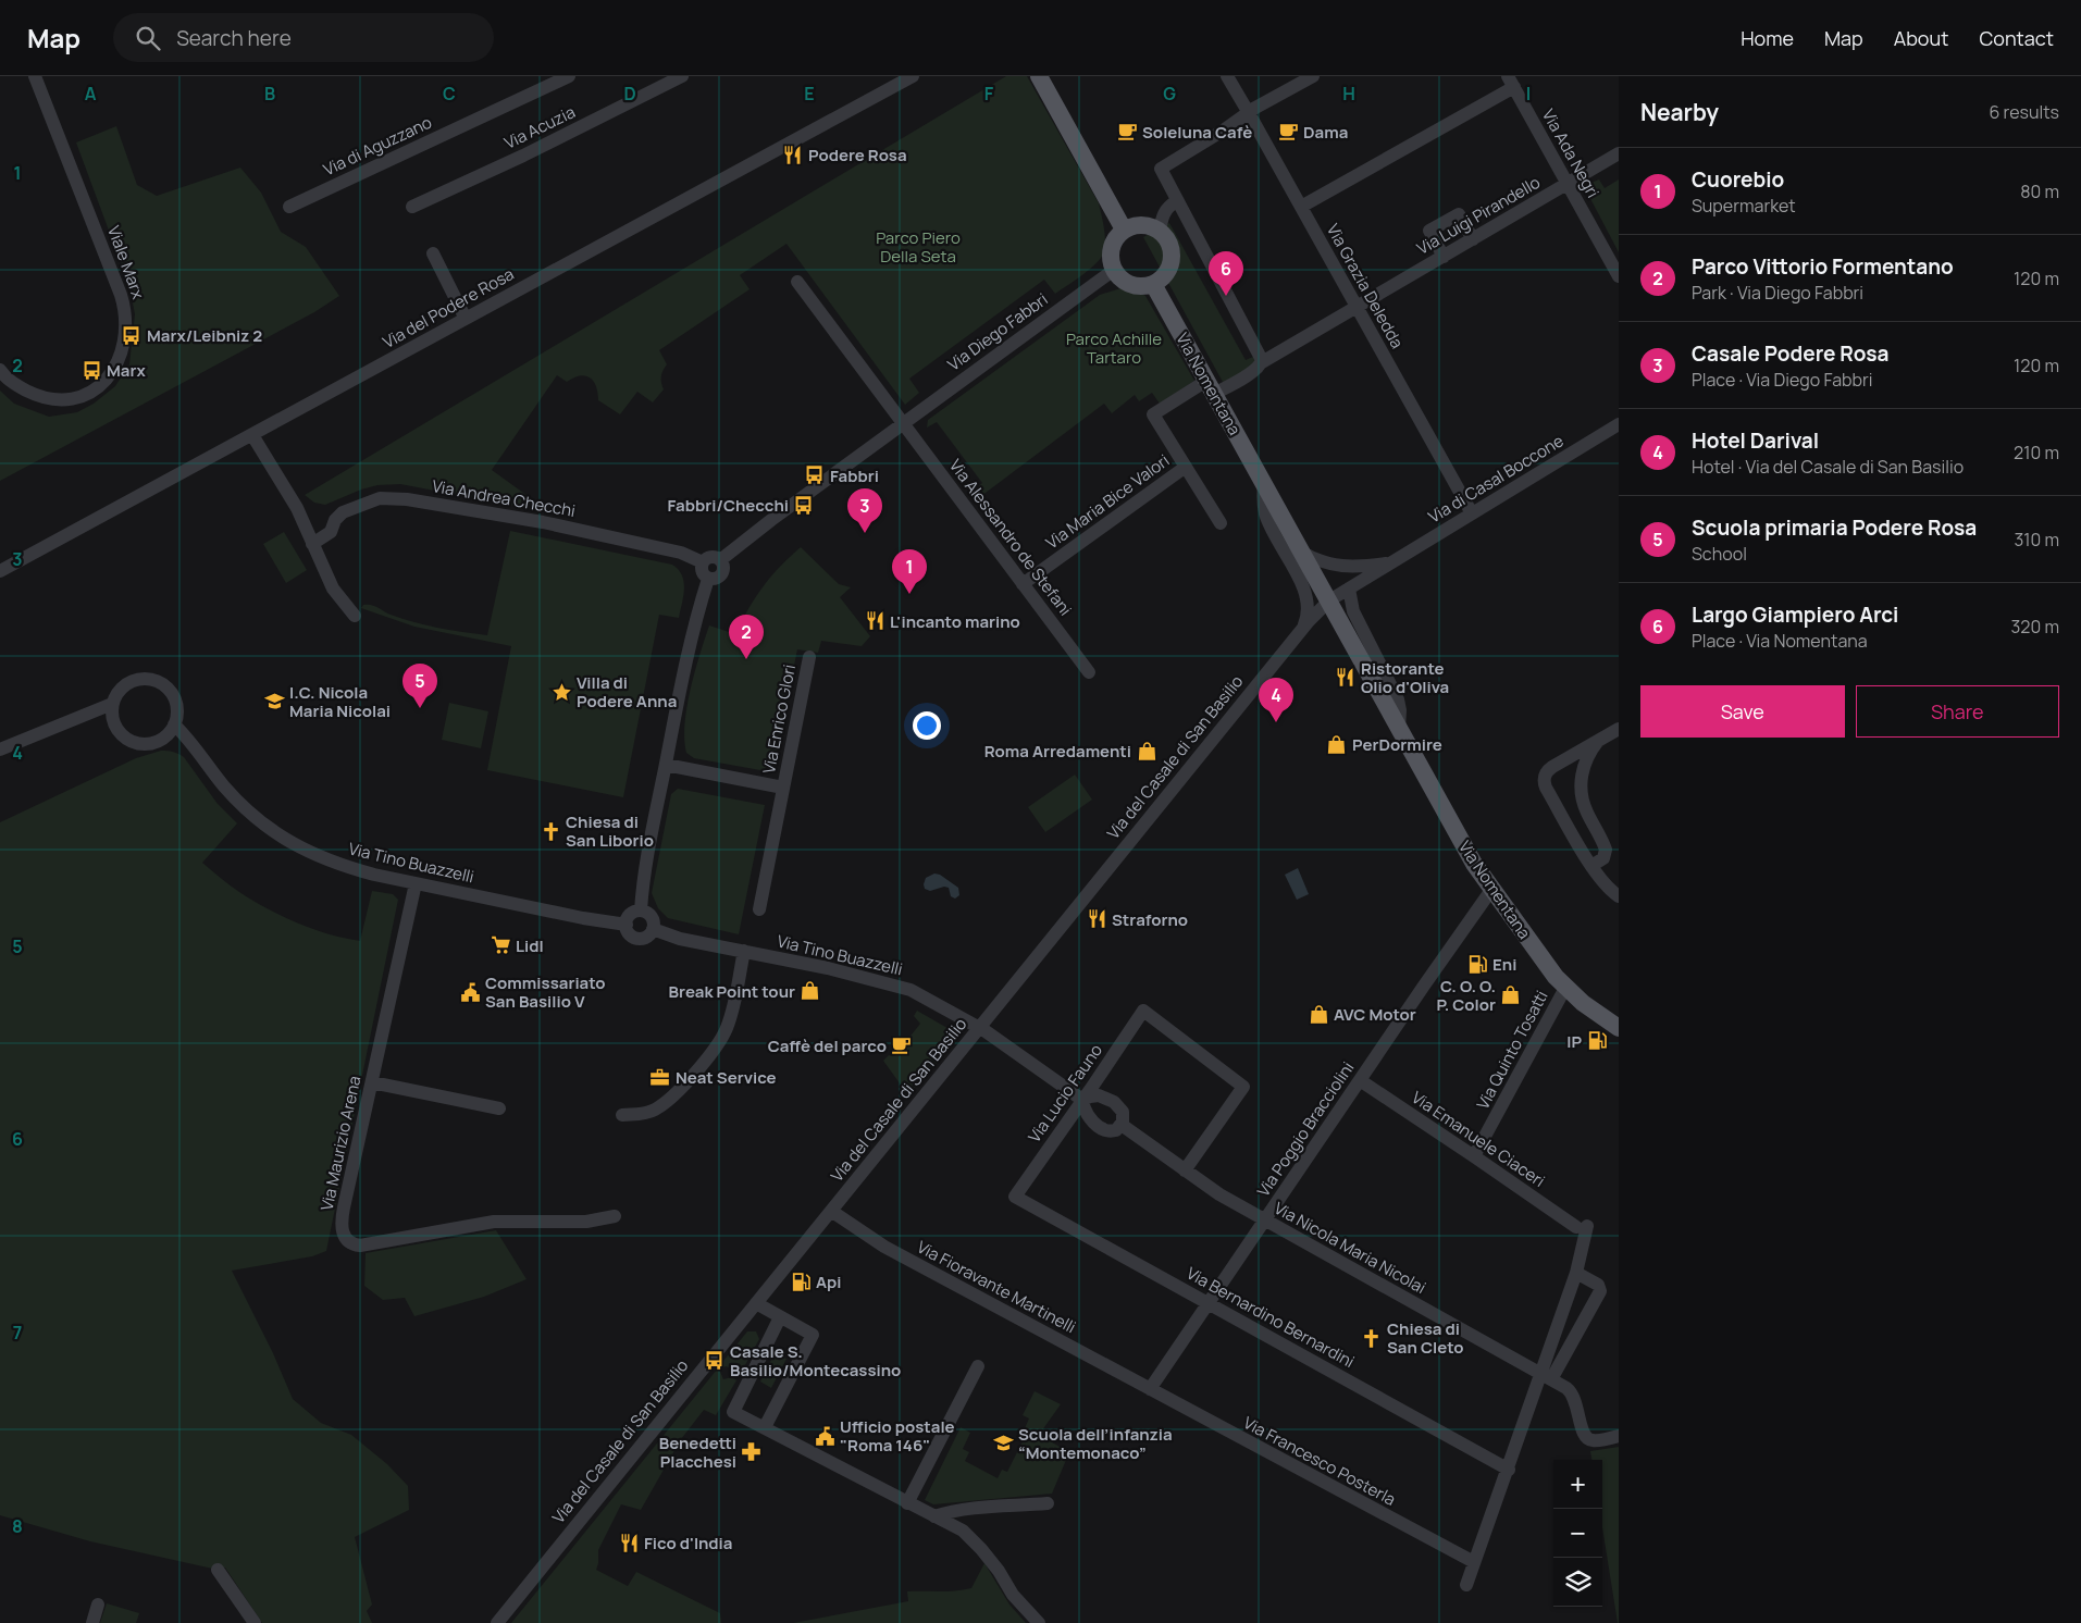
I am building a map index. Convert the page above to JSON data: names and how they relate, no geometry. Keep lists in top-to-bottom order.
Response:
{
  "streets": {
    "main road": ["Via Nomentana"],
    "street": [
      "Via Acuzia",
      "Via di Aguzzano",
      "Via Ada Negri",
      "Via Luigi Pirandello",
      "Viale Marx",
      "Via Grazia Deledda",
      "Via del Podere Rosa",
      "Via Diego Fabbri",
      "Via di Casal Boccone",
      "Via Andrea Checchi",
      "Via Maria Bice Valori",
      "Via Alessandro de Stefani",
      "Via Enrico Glori",
      "Via del Casale di San Basilio",
      "Via Tino Buazzelli",
      "Via Quinto Tosatti",
      "Via Lucio Fauno",
      "Via Poggio Bracciolini",
      "Via Emanuele Ciaceri",
      "Via Maurizio Arena",
      "Via Nicola Maria Nicolai",
      "Via Fioravante Martinelli",
      "Via Bernardino Bernardini",
      "Via Francesco Posterla"
    ]
  },
  "crossings": [
    ["Via Ada Negri", "Via Luigi Pirandello"],
    ["Via Luigi Pirandello", "Via Grazia Deledda"],
    ["Via Luigi Pirandello", "Via Nomentana"],
    ["Via Luigi Pirandello", "Via Maria Bice Valori"],
    ["Via Grazia Deledda", "Via di Casal Boccone"],
    ["Via Diego Fabbri", "Via Nomentana"],
    ["Via Diego Fabbri", "Via Andrea Checchi"],
    ["Via Diego Fabbri", "Via Alessandro de Stefani"],
    ["Via Nomentana", "Via di Casal Boccone"],
    ["Via Nomentana", "Via Maria Bice Valori"],
    ["Via Nomentana", "Via del Casale di San Basilio"],
    ["Via Nomentana", "Via Quinto Tosatti"],
    ["Via Nomentana", "Via Poggio Bracciolini"],
    ["Via di Casal Boccone", "Via del Casale di San Basilio"],
    ["Via Maria Bice Valori", "Via Alessandro de Stefani"],
    ["Via del Casale di San Basilio", "Via Tino Buazzelli"],
    ["Via del Casale di San Basilio", "Via Fioravante Martinelli"],
    ["Via Tino Buazzelli", "Via Maurizio Arena"],
    ["Via Quinto Tosatti", "Via Emanuele Ciaceri"],
    ["Via Lucio Fauno", "Via Nicola Maria Nicolai"],
    ["Via Lucio Fauno", "Via Bernardino Bernardini"],
    ["Via Poggio Bracciolini", "Via Emanuele Ciaceri"],
    ["Via Poggio Bracciolini", "Via Nicola Maria Nicolai"],
    ["Via Poggio Bracciolini", "Via Fioravante Martinelli"],
    ["Via Poggio Bracciolini", "Via Bernardino Bernardini"],
    ["Via Poggio Bracciolini", "Via Francesco Posterla"],
    ["Via Fioravante Martinelli", "Via Francesco Posterla"]
  ],
  "parks": ["Parco Piero Della Seta", "Parco Achille Tartaro"],
  "places": {
    "cafe": ["Soleluna Cafè", "Dama", "Caffè del parco"],
    "restaurant": [
      "Podere Rosa",
      "L'incanto marino",
      "Ristorante Olio d'Oliva",
      "Straforno",
      "Fico d'India"
    ],
    "bus stop": [
      "Marx/Leibniz 2",
      "Marx",
      "Fabbri",
      "Fabbri/Checchi",
      "Casale S. Basilio/Montecassino"
    ],
    "place": ["Villa di Podere Anna"],
    "school or university": ["I.C. Nicola Maria Nicolai", "Scuola dell’infanzia “Montemonaco”"],
    "shop": [
      "PerDormire",
      "Roma Arredamenti",
      "Break Point tour",
      "C. O. O. P. Color",
      "AVC Motor"
    ],
    "church": ["Chiesa di San Liborio", "Chiesa di San Cleto"],
    "supermarket": ["Lidl"],
    "fuel station": ["Eni", "IP", "Api"],
    "public building": ["Commissariato San Basilio V", "Ufficio postale \"Roma 146\""],
    "office": ["Neat Service"],
    "pharmacy": ["Benedetti Placchesi"]
  },
  "page": {
    "header": "Map",
    "search": "Search here",
    "nav": [
      "Home",
      "Map",
      "About",
      "Contact"
    ],
    "heading": ["Nearby", "6 results"],
    "list": [
      {
        "mark": "1",
        "name": "Cuorebio",
        "note": "Supermarket",
        "value": "80 m"
      },
      {
        "mark": "2",
        "name": "Parco Vittorio Formentano",
        "note": "Park · Via Diego Fabbri",
        "value": "120 m"
      },
      {
        "mark": "3",
        "name": "Casale Podere Rosa",
        "note": "Place · Via Diego Fabbri",
        "value": "120 m"
      },
      {
        "mark": "4",
        "name": "Hotel Darival",
        "note": "Hotel · Via del Casale di San Basilio",
        "value": "210 m"
      },
      {
        "mark": "5",
        "name": "Scuola primaria Podere Rosa",
        "note": "School",
        "value": "310 m"
      },
      {
        "mark": "6",
        "name": "Largo Giampiero Arci",
        "note": "Place · Via Nomentana",
        "value": "320 m"
      }
    ],
    "pins": [
      "6",
      "3",
      "1",
      "2",
      "5",
      "4"
    ],
    "buttons": ["Save", "Share"],
    "map_buttons": ["+", "−"]
  },
  "grid": {
    "columns": [
      "A",
      "B",
      "C",
      "D",
      "E",
      "F",
      "G",
      "H",
      "I"
    ],
    "rows": [
      "1",
      "2",
      "3",
      "4",
      "5",
      "6",
      "7",
      "8"
    ]
  }
}
